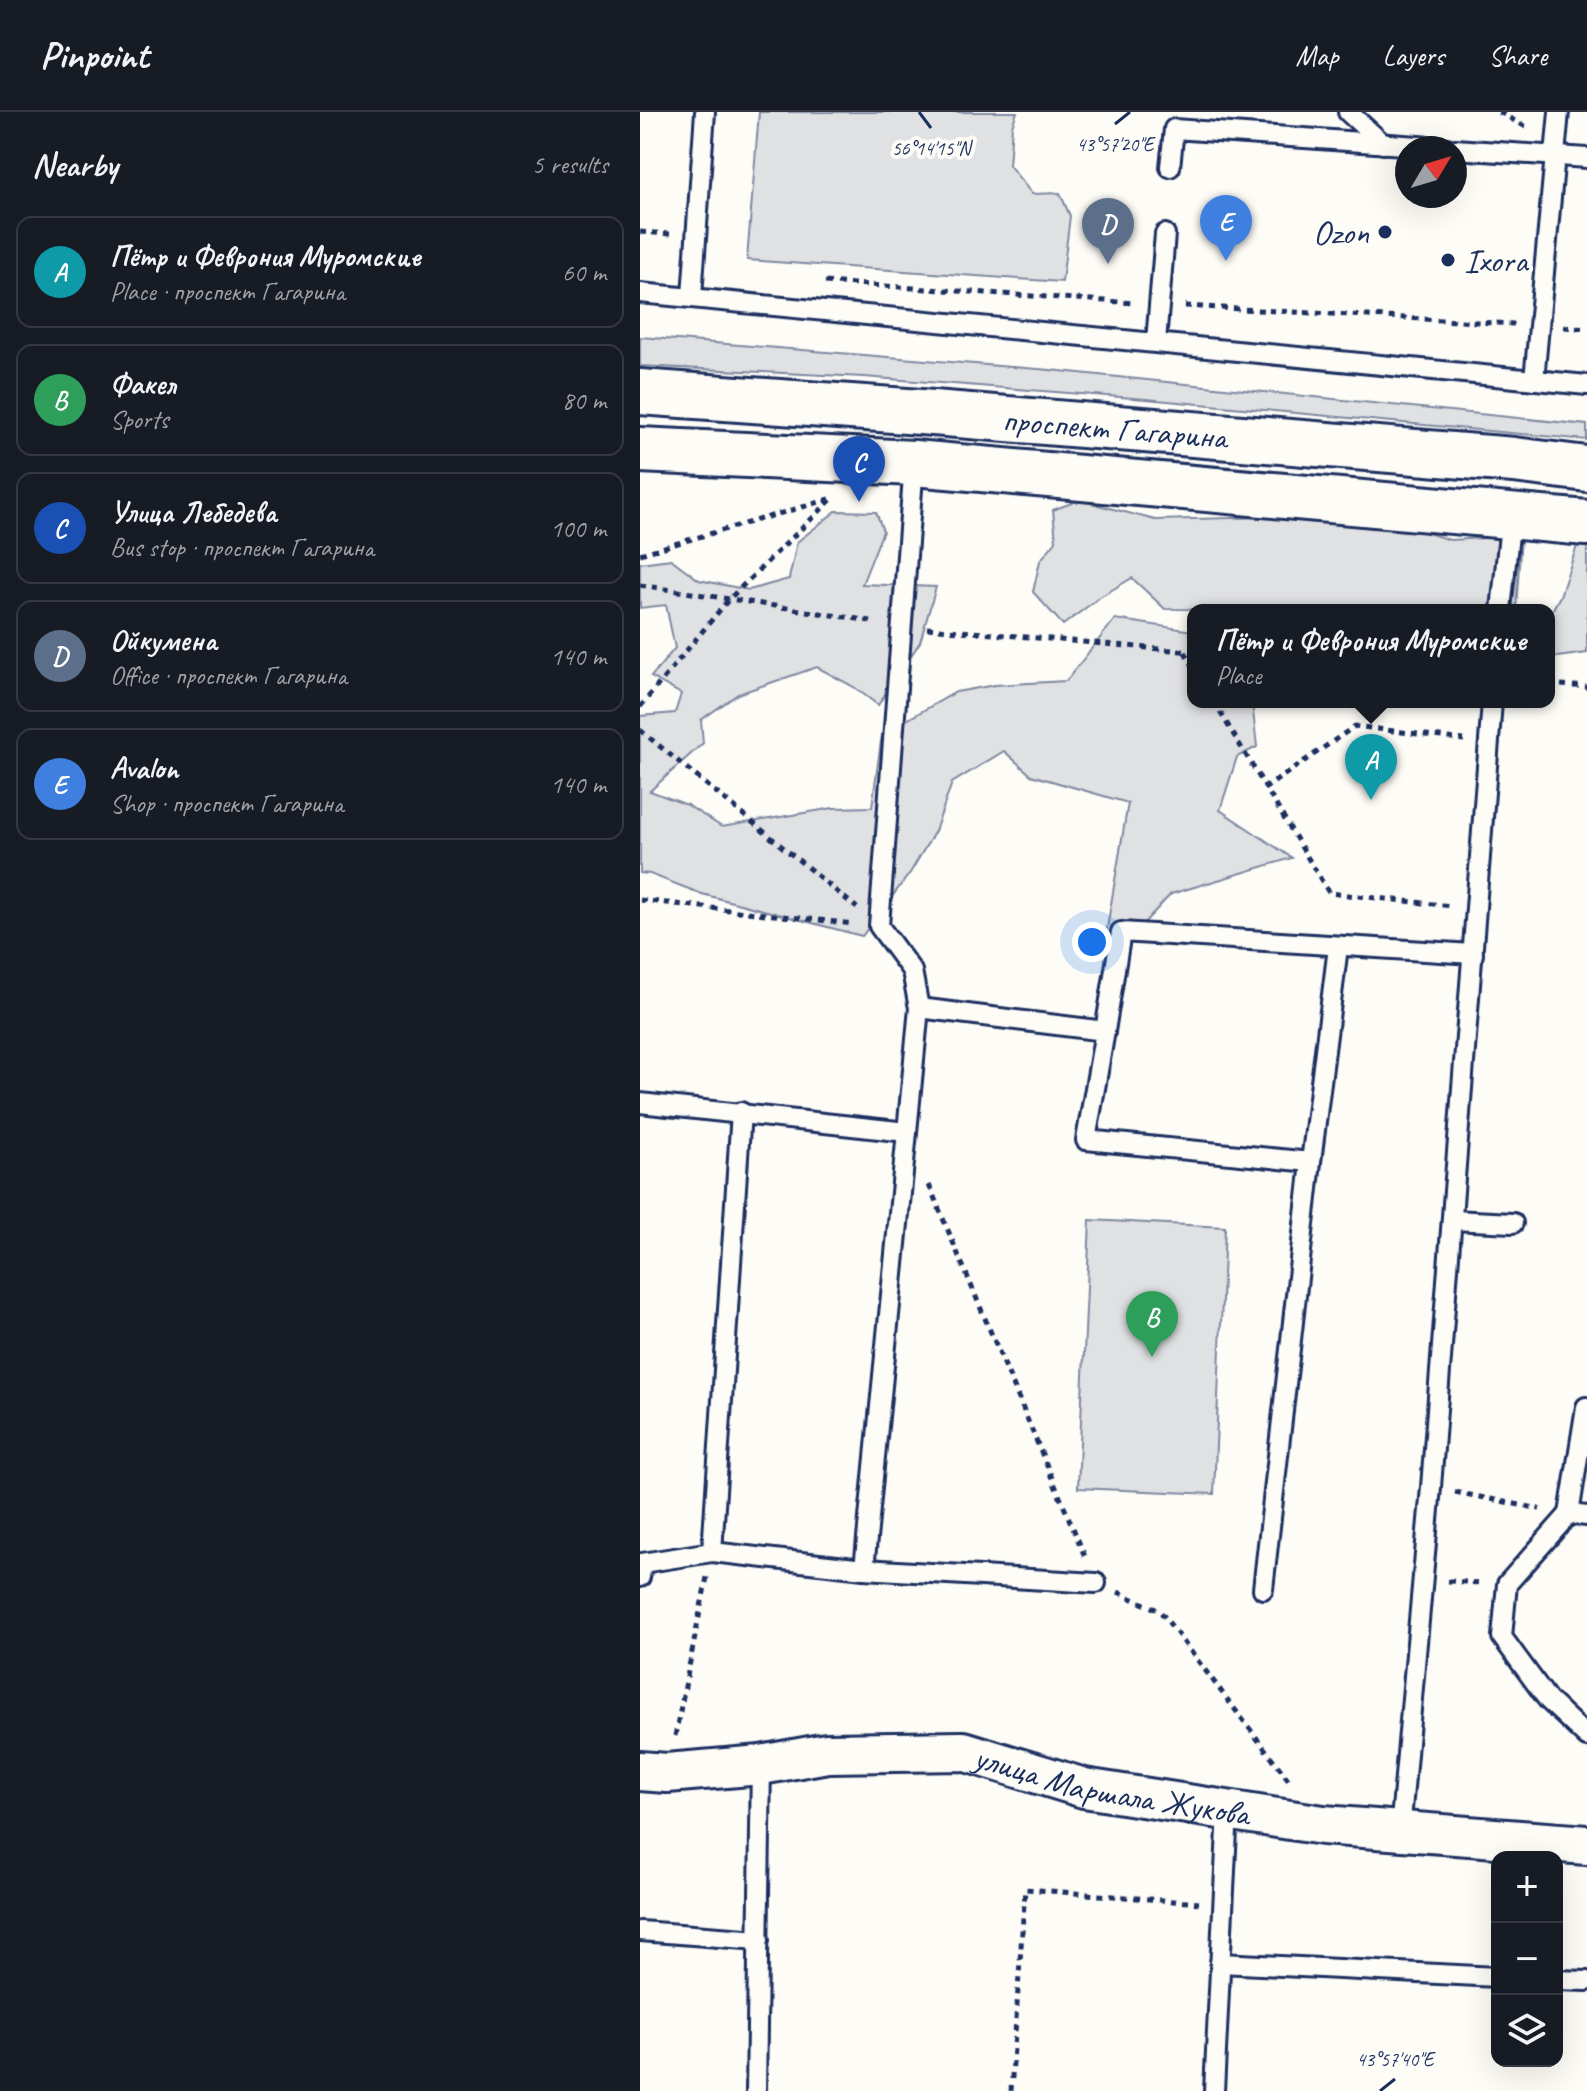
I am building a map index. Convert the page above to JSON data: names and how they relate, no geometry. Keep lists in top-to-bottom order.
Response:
{
  "streets": {
    "main road": ["проспект Гагарина"],
    "street": ["улица Маршала Жукова"]
  },
  "places": ["Ozon", "Ixora"],
  "north": "top right",
  "page": {
    "header": "Pinpoint",
    "nav": ["Map", "Layers", "Share"],
    "heading": ["Nearby", "5 results"],
    "pins": [
      "E",
      "D",
      "C",
      "A",
      "B"
    ],
    "list": [
      {
        "mark": "A",
        "name": "Пётр и Феврония Муромские",
        "note": "Place · проспект Гагарина",
        "value": "60 m"
      },
      {
        "mark": "B",
        "name": "Факел",
        "note": "Sports",
        "value": "80 m"
      },
      {
        "mark": "C",
        "name": "Улица Лебедева",
        "note": "Bus stop · проспект Гагарина",
        "value": "100 m"
      },
      {
        "mark": "D",
        "name": "Ойкумена",
        "note": "Office · проспект Гагарина",
        "value": "140 m"
      },
      {
        "mark": "E",
        "name": "Avalon",
        "note": "Shop · проспект Гагарина",
        "value": "140 m"
      }
    ],
    "popup": ["Пётр и Феврония Муромские", "Place"],
    "map_buttons": ["+", "−"]
  },
  "coordinates": ["43°57'20\"E", "56°14'15\"N", "43°57'40\"E"]
}
